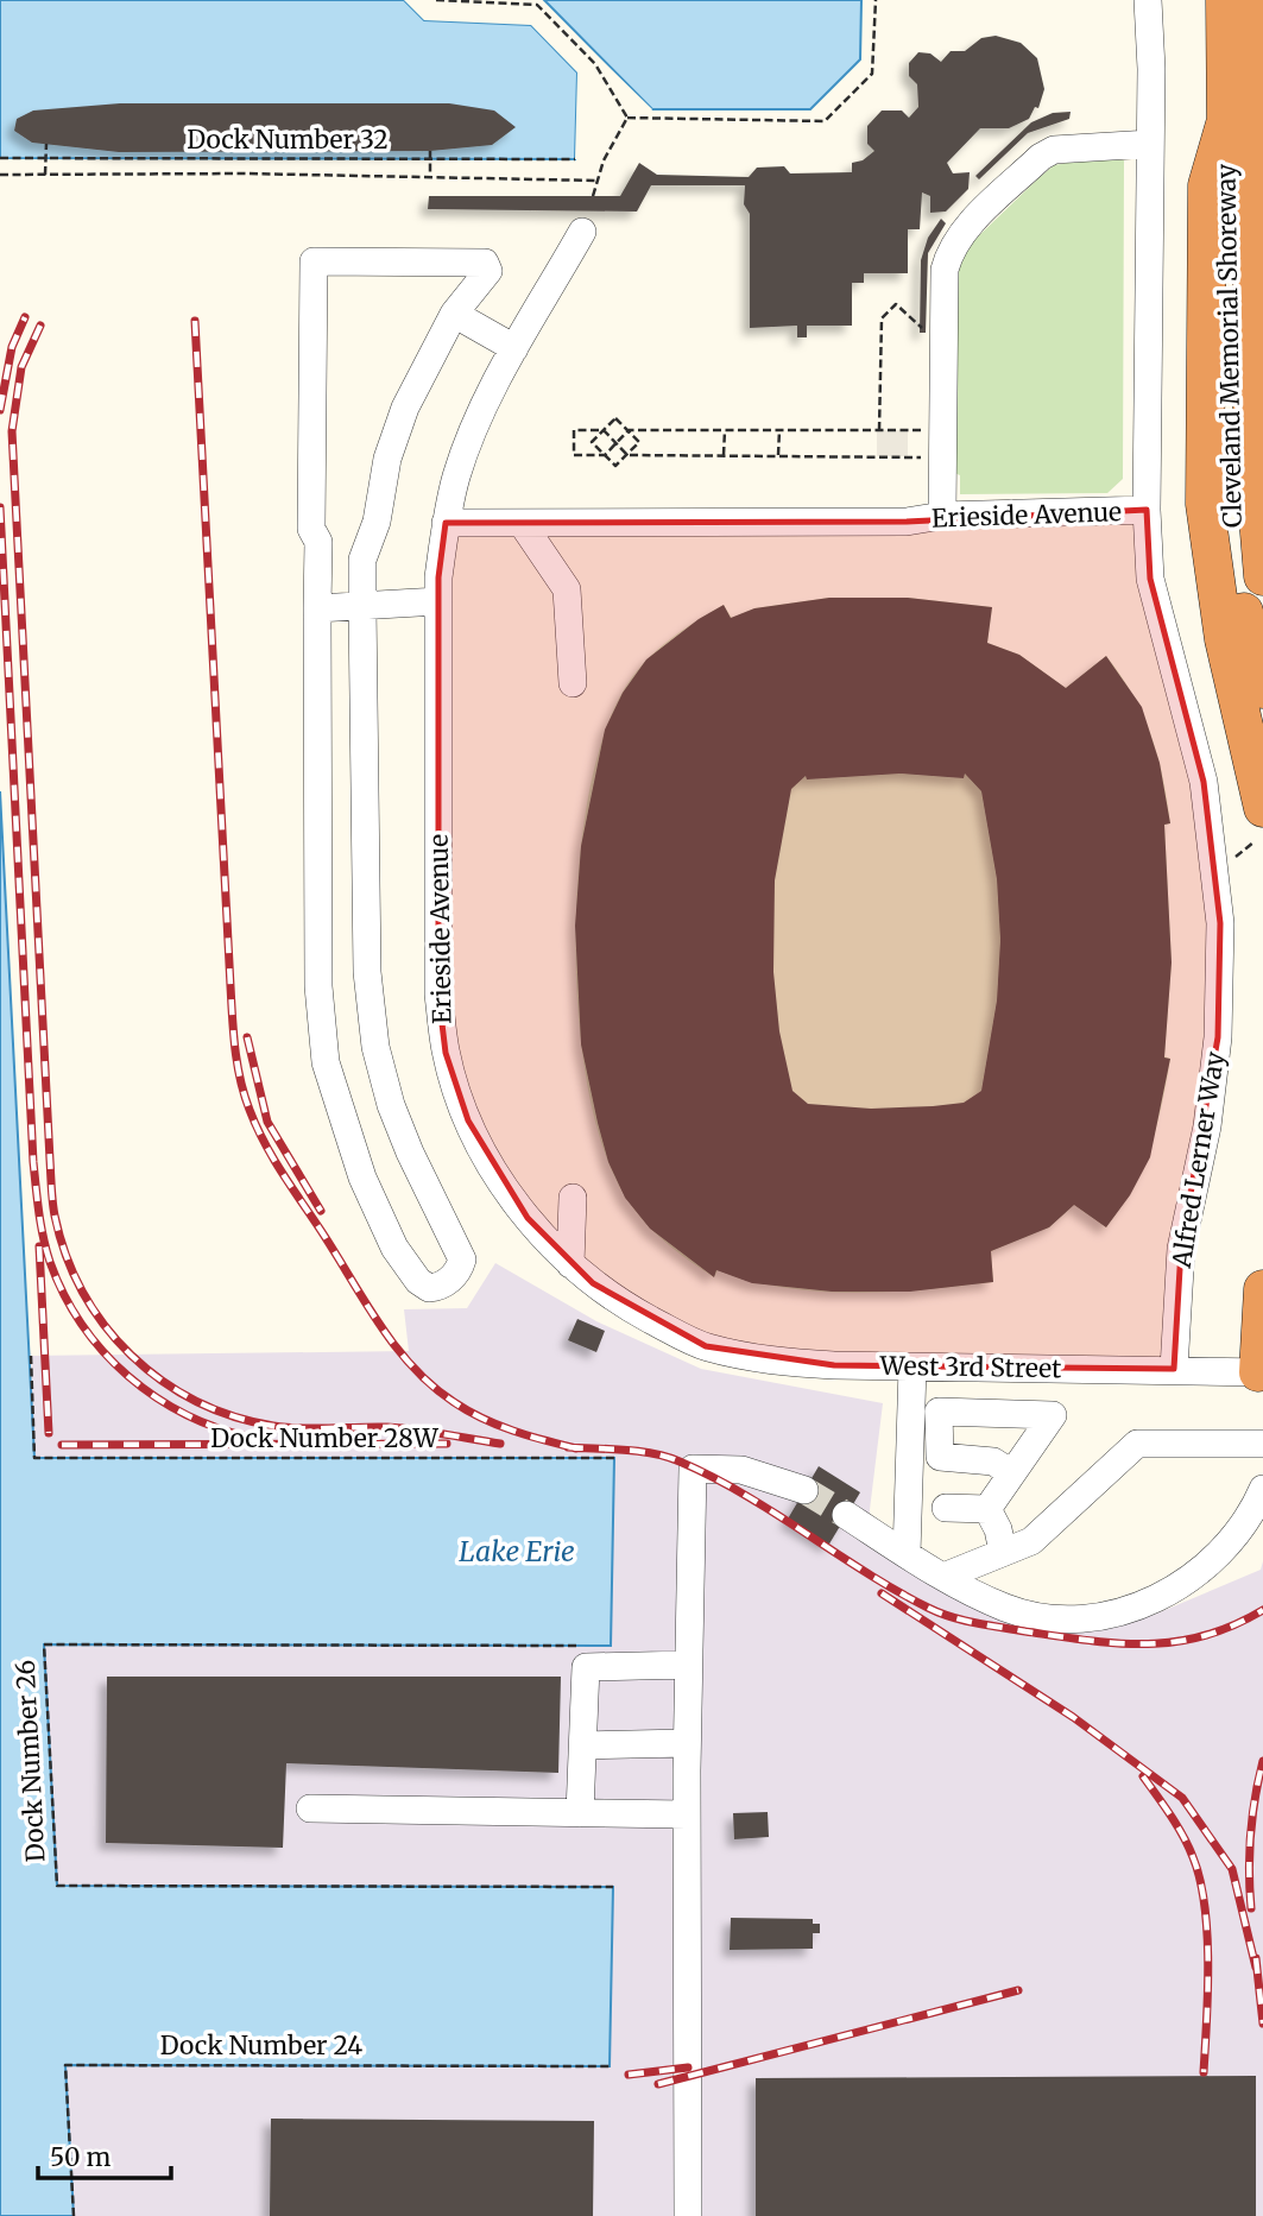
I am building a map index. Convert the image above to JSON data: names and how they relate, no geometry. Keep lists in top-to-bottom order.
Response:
{
  "streets": {
    "highway": ["Cleveland Memorial Shoreway"],
    "street": ["Erieside Avenue", "Alfred Lerner Way", "West 3rd Street"],
    "path": [
      "Dock Number 32",
      "Dock Number 28W",
      "Dock Number 26",
      "Dock Number 24"
    ]
  },
  "crossings": [
    ["Erieside Avenue", "Alfred Lerner Way"],
    ["Erieside Avenue", "West 3rd Street"],
    ["Alfred Lerner Way", "West 3rd Street"]
  ],
  "water": ["Lake Erie"],
  "scale_bar": "50 m"
}
